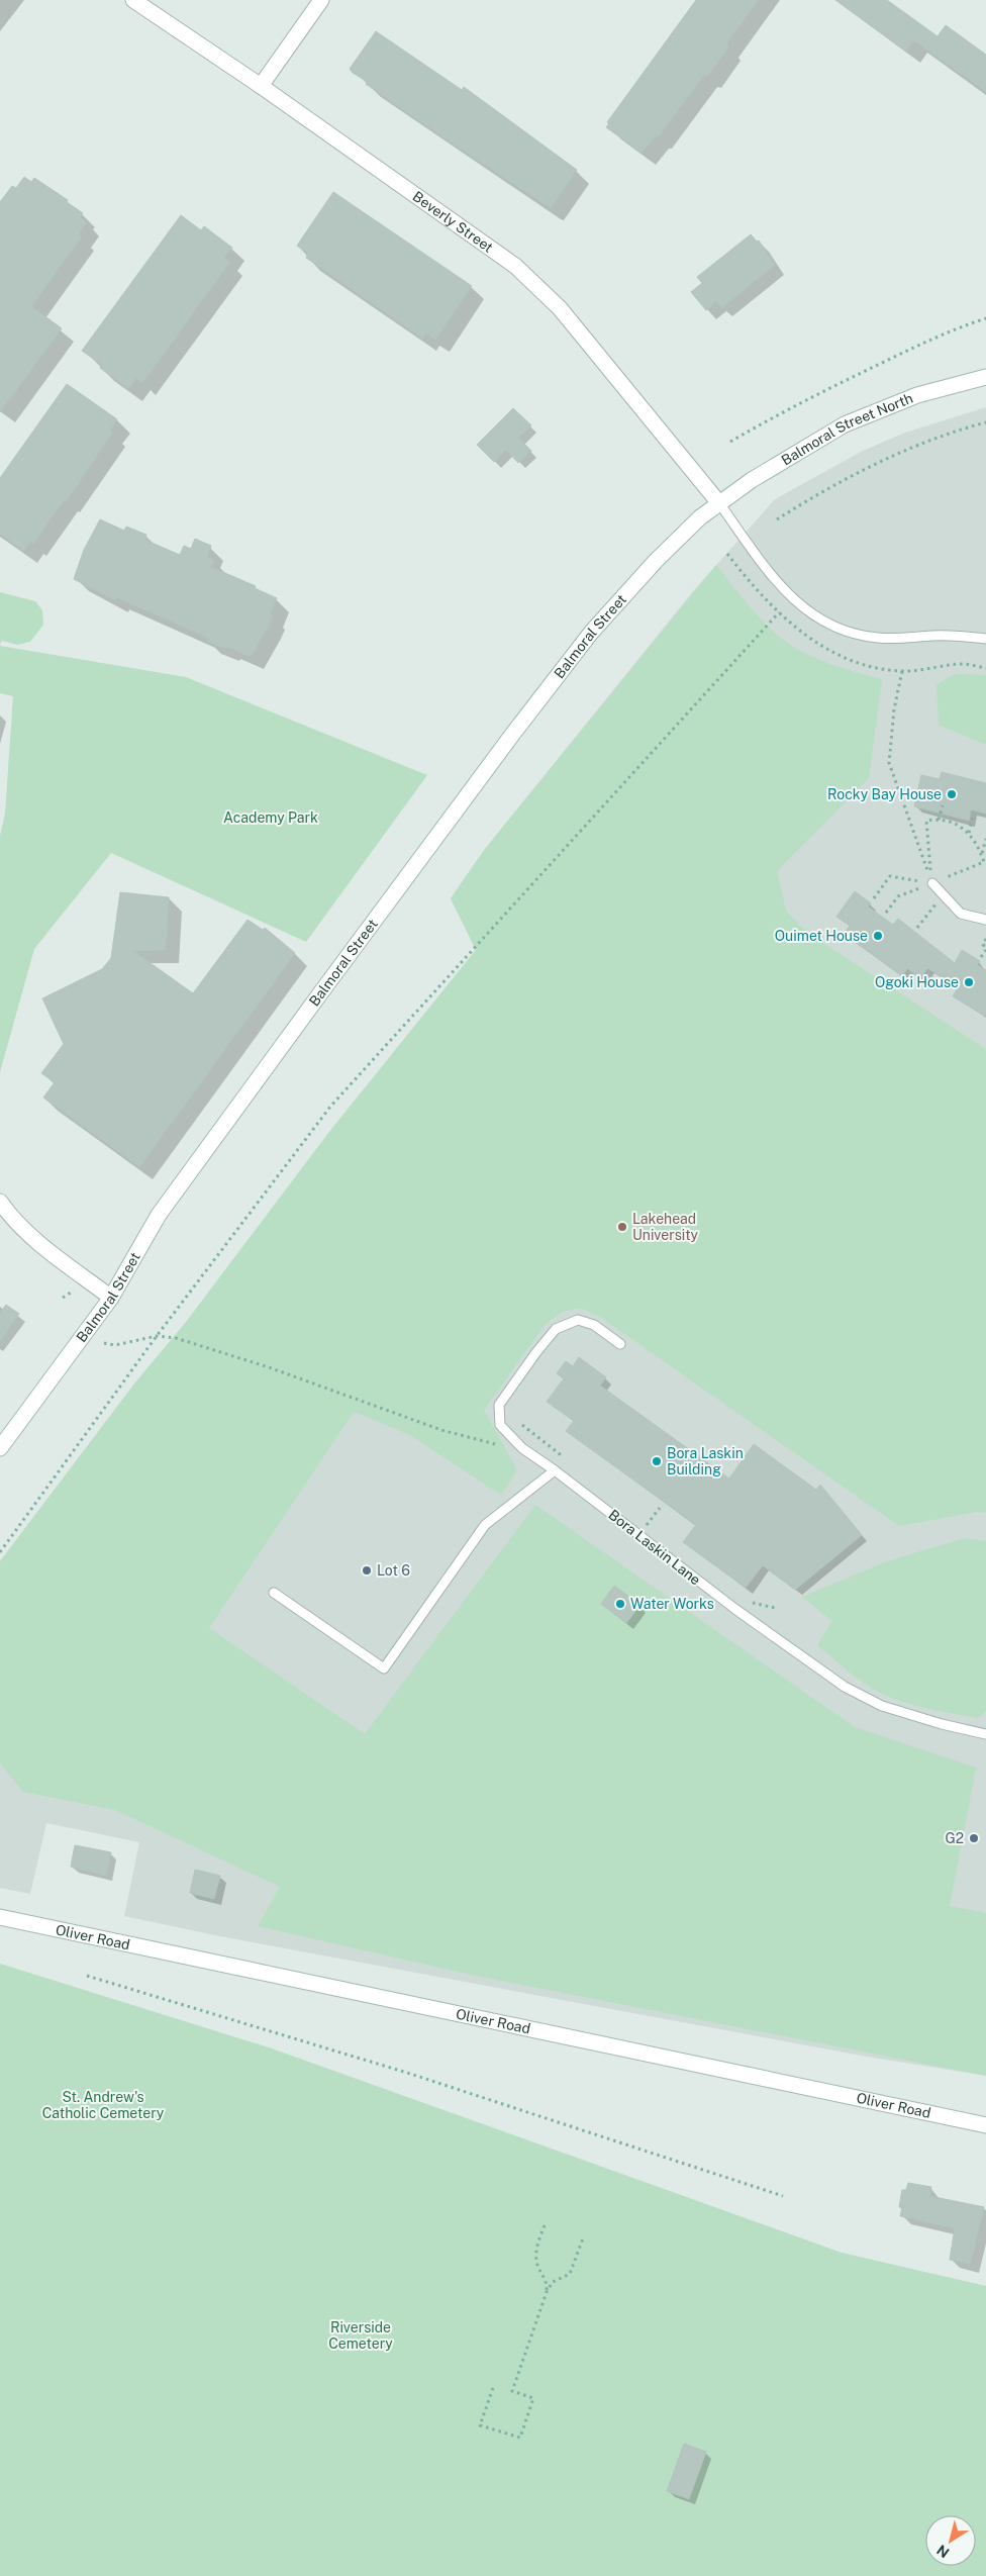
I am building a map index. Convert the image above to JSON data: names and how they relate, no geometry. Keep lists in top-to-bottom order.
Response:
{
  "streets": {
    "main road": [
      "Beverly Street",
      "Balmoral Street North",
      "Balmoral Street",
      "Oliver Road"
    ],
    "lane": ["Bora Laskin Lane"]
  },
  "crossings": [
    ["Beverly Street", "Balmoral Street North"],
    ["Beverly Street", "Balmoral Street"],
    ["Balmoral Street North", "Balmoral Street"]
  ],
  "parks": ["Academy Park", "St. Andrew's Catholic Cemetery", "Riverside Cemetery"],
  "places": [
    "Rocky Bay House",
    "Ouimet House",
    "Ogoki House",
    "Lakehead University",
    "Bora Laskin Building",
    "Lot 6",
    "Water Works",
    "G2"
  ],
  "north": "bottom left"
}
